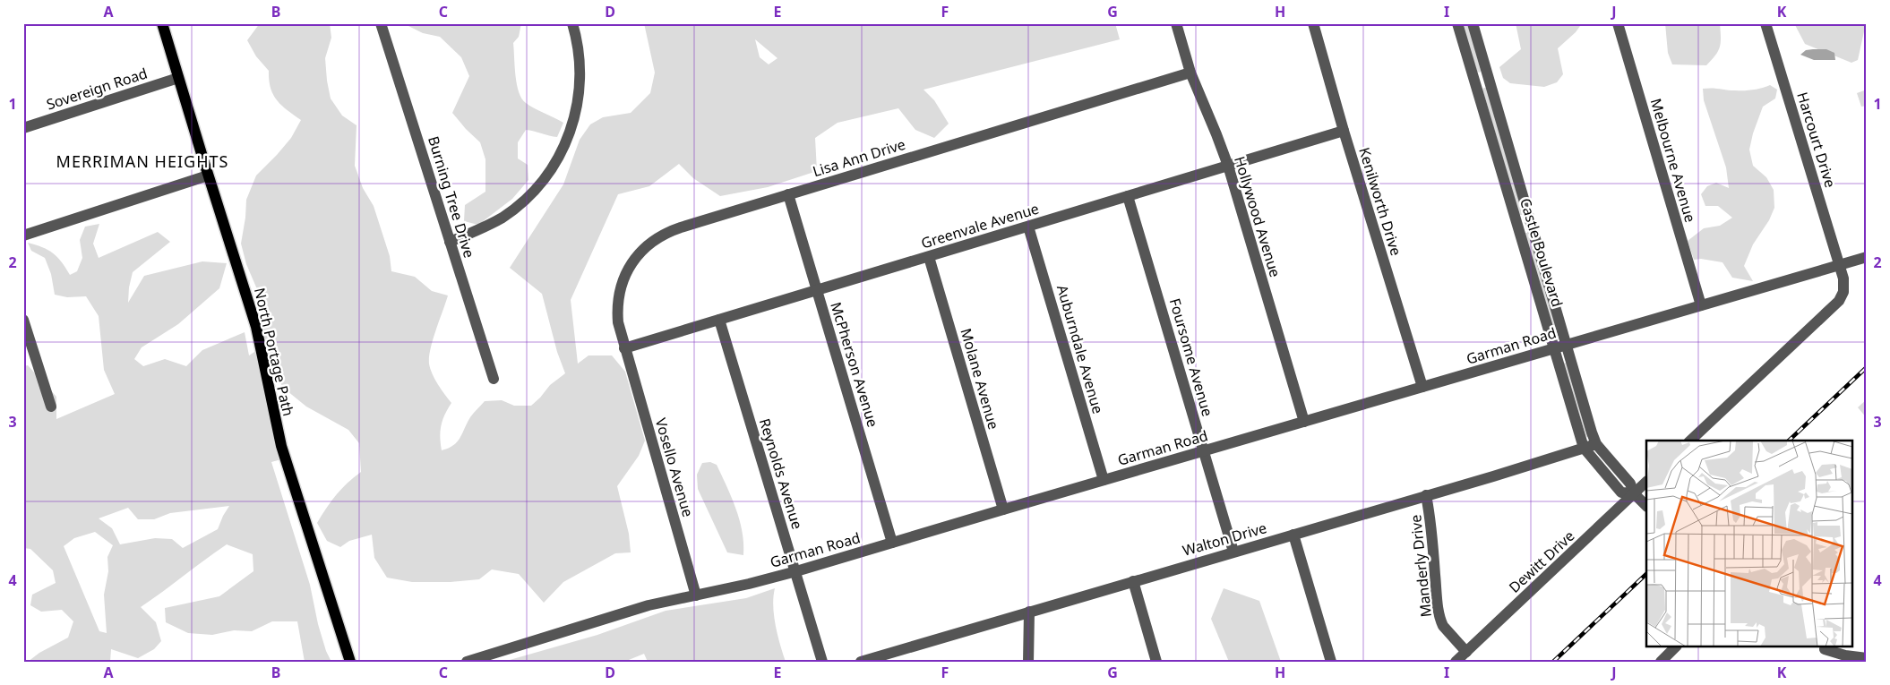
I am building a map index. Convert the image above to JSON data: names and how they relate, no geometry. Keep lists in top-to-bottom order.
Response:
{
  "streets": {
    "main road": ["North Portage Path"],
    "street": [
      "Sovereign Road",
      "Harcourt Drive",
      "Lisa Ann Drive",
      "Melbourne Avenue",
      "Burning Tree Drive",
      "Kenilworth Drive",
      "Hollywood Avenue",
      "Greenvale Avenue",
      "Castle Boulevard",
      "Garman Road",
      "Auburndale Avenue",
      "Foursome Avenue",
      "McPherson Avenue",
      "Molane Avenue",
      "Vosello Avenue",
      "Reynolds Avenue",
      "Walton Drive",
      "Dewitt Drive",
      "Manderly Drive"
    ]
  },
  "crossings": [
    ["Sovereign Road", "North Portage Path"],
    ["Harcourt Drive", "Garman Road"],
    ["Lisa Ann Drive", "Hollywood Avenue"],
    ["Lisa Ann Drive", "Greenvale Avenue"],
    ["Lisa Ann Drive", "McPherson Avenue"],
    ["Lisa Ann Drive", "Vosello Avenue"],
    ["Melbourne Avenue", "Garman Road"],
    ["Kenilworth Drive", "Greenvale Avenue"],
    ["Kenilworth Drive", "Garman Road"],
    ["Hollywood Avenue", "Greenvale Avenue"],
    ["Hollywood Avenue", "Garman Road"],
    ["Greenvale Avenue", "Auburndale Avenue"],
    ["Greenvale Avenue", "Foursome Avenue"],
    ["Greenvale Avenue", "McPherson Avenue"],
    ["Greenvale Avenue", "Molane Avenue"],
    ["Greenvale Avenue", "Vosello Avenue"],
    ["Greenvale Avenue", "Reynolds Avenue"],
    ["Castle Boulevard", "Garman Road"],
    ["Castle Boulevard", "Walton Drive"],
    ["Castle Boulevard", "Dewitt Drive"],
    ["Garman Road", "Auburndale Avenue"],
    ["Garman Road", "Foursome Avenue"],
    ["Garman Road", "McPherson Avenue"],
    ["Garman Road", "Molane Avenue"],
    ["Garman Road", "Vosello Avenue"],
    ["Garman Road", "Reynolds Avenue"],
    ["Foursome Avenue", "Walton Drive"],
    ["Walton Drive", "Manderly Drive"],
    ["Dewitt Drive", "Manderly Drive"]
  ],
  "districts": ["MERRIMAN HEIGHTS"],
  "grid": {
    "columns": [
      "A",
      "B",
      "C",
      "D",
      "E",
      "F",
      "G",
      "H",
      "I",
      "J",
      "K"
    ],
    "rows": [
      "1",
      "2",
      "3",
      "4"
    ]
  }
}
